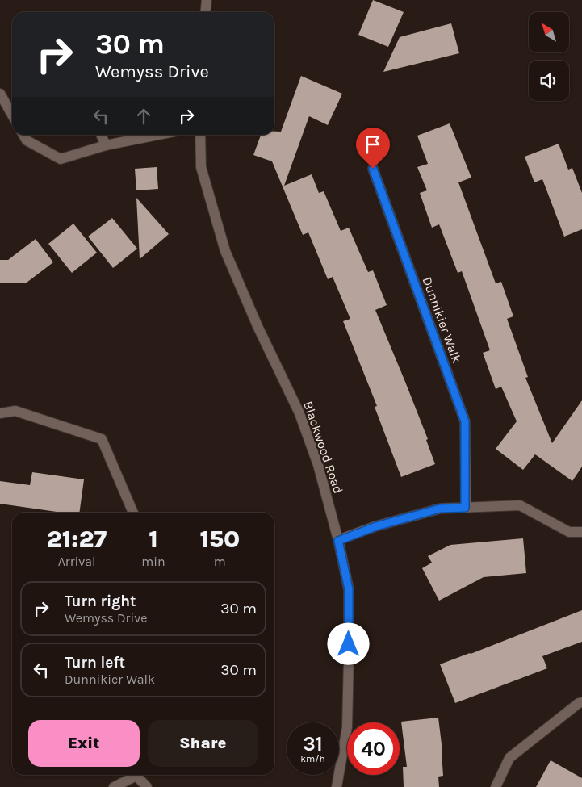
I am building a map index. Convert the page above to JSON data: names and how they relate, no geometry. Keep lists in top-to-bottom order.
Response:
{
  "streets": {
    "street": ["Dunnikier Walk", "Blackwood Road"]
  },
  "north": "top left",
  "page": {
    "turn": ["30 m", "Wemyss Drive"],
    "eta": [
      "21:27",
      "Arrival",
      "1",
      "min",
      "150",
      "m"
    ],
    "list": [
      {
        "name": "Turn right",
        "note": "Wemyss Drive",
        "value": "30 m"
      },
      {
        "name": "Turn left",
        "note": "Dunnikier Walk",
        "value": "30 m"
      }
    ],
    "buttons": ["Exit", "Share"],
    "speed": "31 km/h",
    "limit": "40"
  }
}
